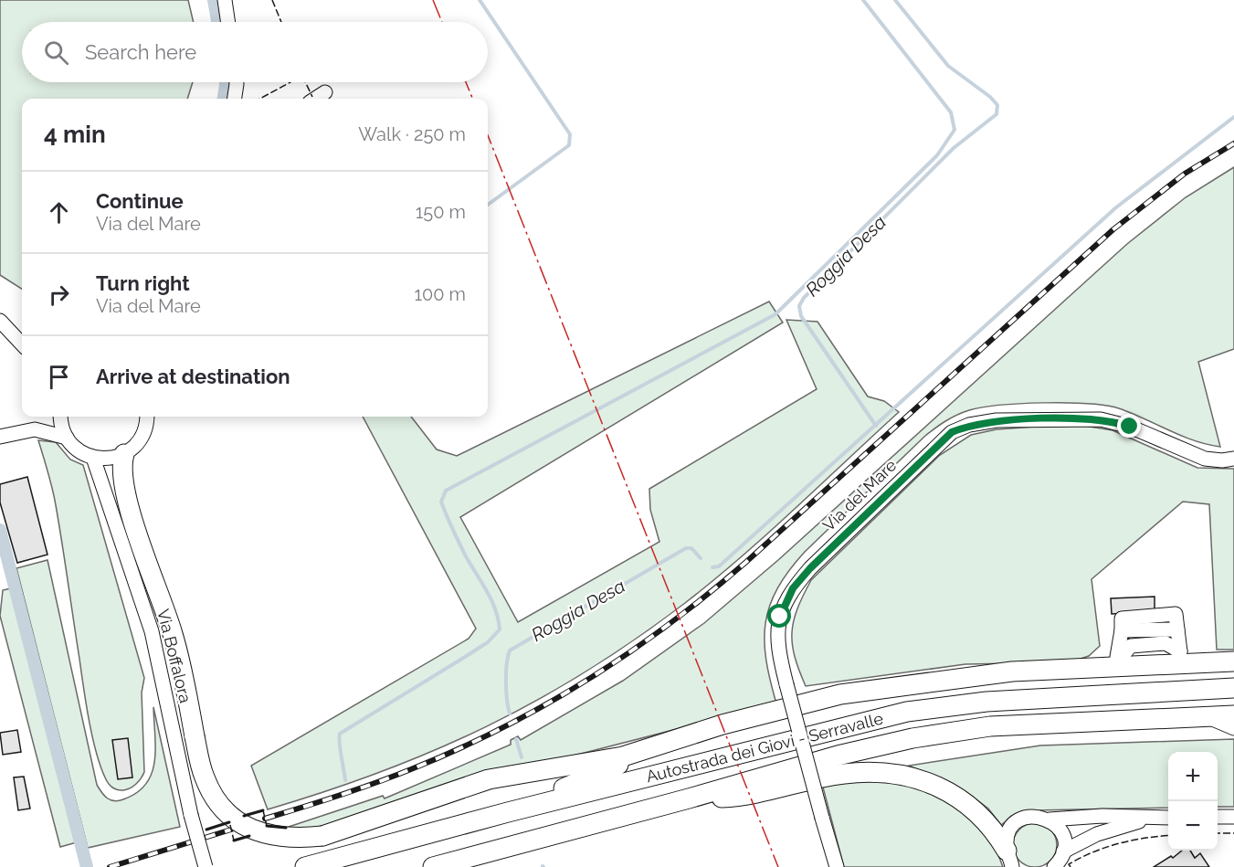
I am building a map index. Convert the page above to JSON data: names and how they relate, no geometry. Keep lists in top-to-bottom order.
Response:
{
  "streets": {
    "highway": ["Autostrada dei Giovi - Serravalle"],
    "street": ["Via del Mare", "Via Boffalora"]
  },
  "water": ["Roggia Desa"],
  "page": {
    "search": "Search here",
    "heading": ["4 min", "Walk · 250 m"],
    "list": [
      ["Continue", "Via del Mare", "150 m"],
      ["Turn right", "Via del Mare", "100 m"],
      "Arrive at destination"
    ],
    "map_buttons": ["+", "−"]
  }
}
